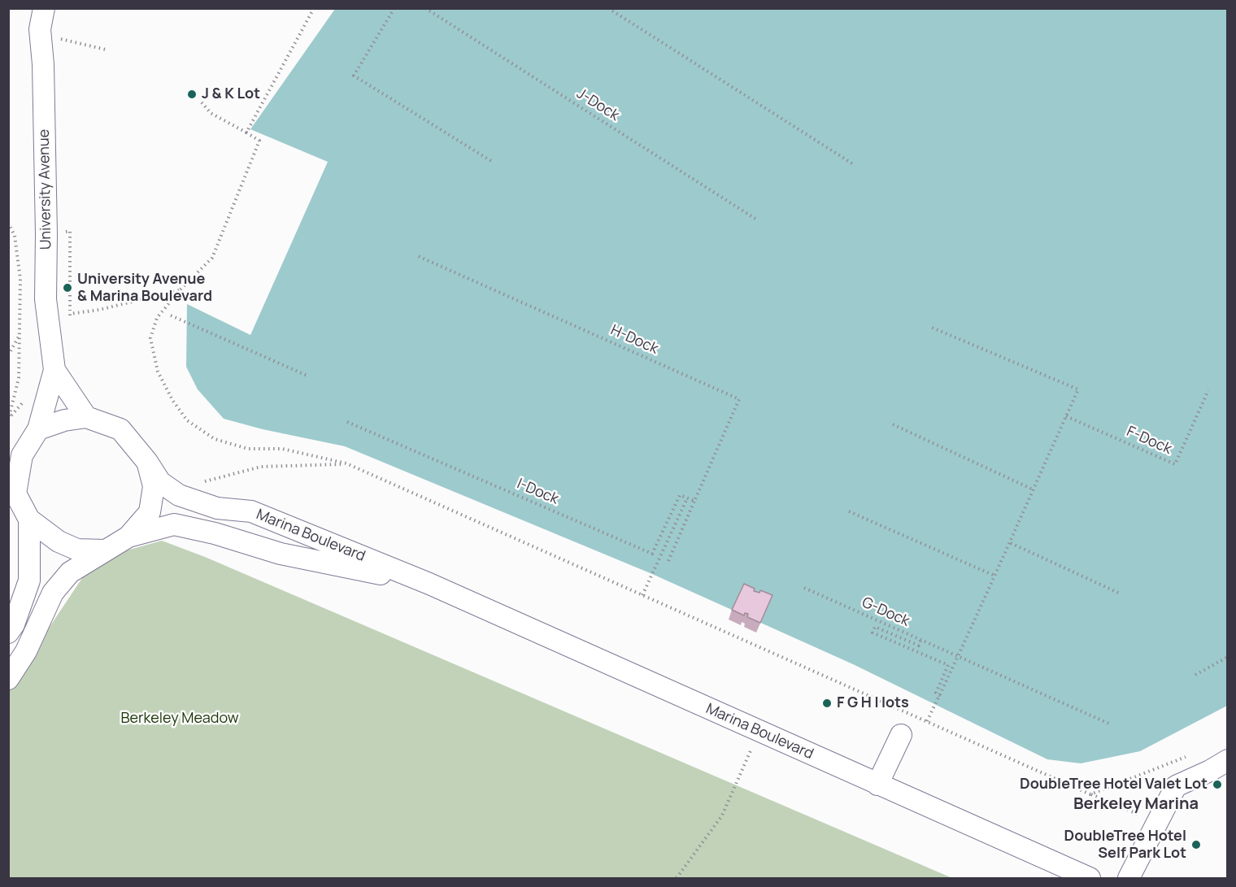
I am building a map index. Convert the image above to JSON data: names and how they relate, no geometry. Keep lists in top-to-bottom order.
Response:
{
  "streets": {
    "street": ["University Avenue", "Marina Boulevard"],
    "path": [
      "J-Dock",
      "H-Dock",
      "F-Dock",
      "I-Dock",
      "G-Dock"
    ]
  },
  "crossings": [
    ["University Avenue", "Marina Boulevard"]
  ],
  "districts": ["Berkeley Marina"],
  "parks": ["Berkeley Meadow"],
  "places": [
    "J & K Lot",
    "University Avenue & Marina Boulevard",
    "F G H I lots",
    "DoubleTree Hotel Valet Lot",
    "DoubleTree Hotel Self Park Lot"
  ]
}
